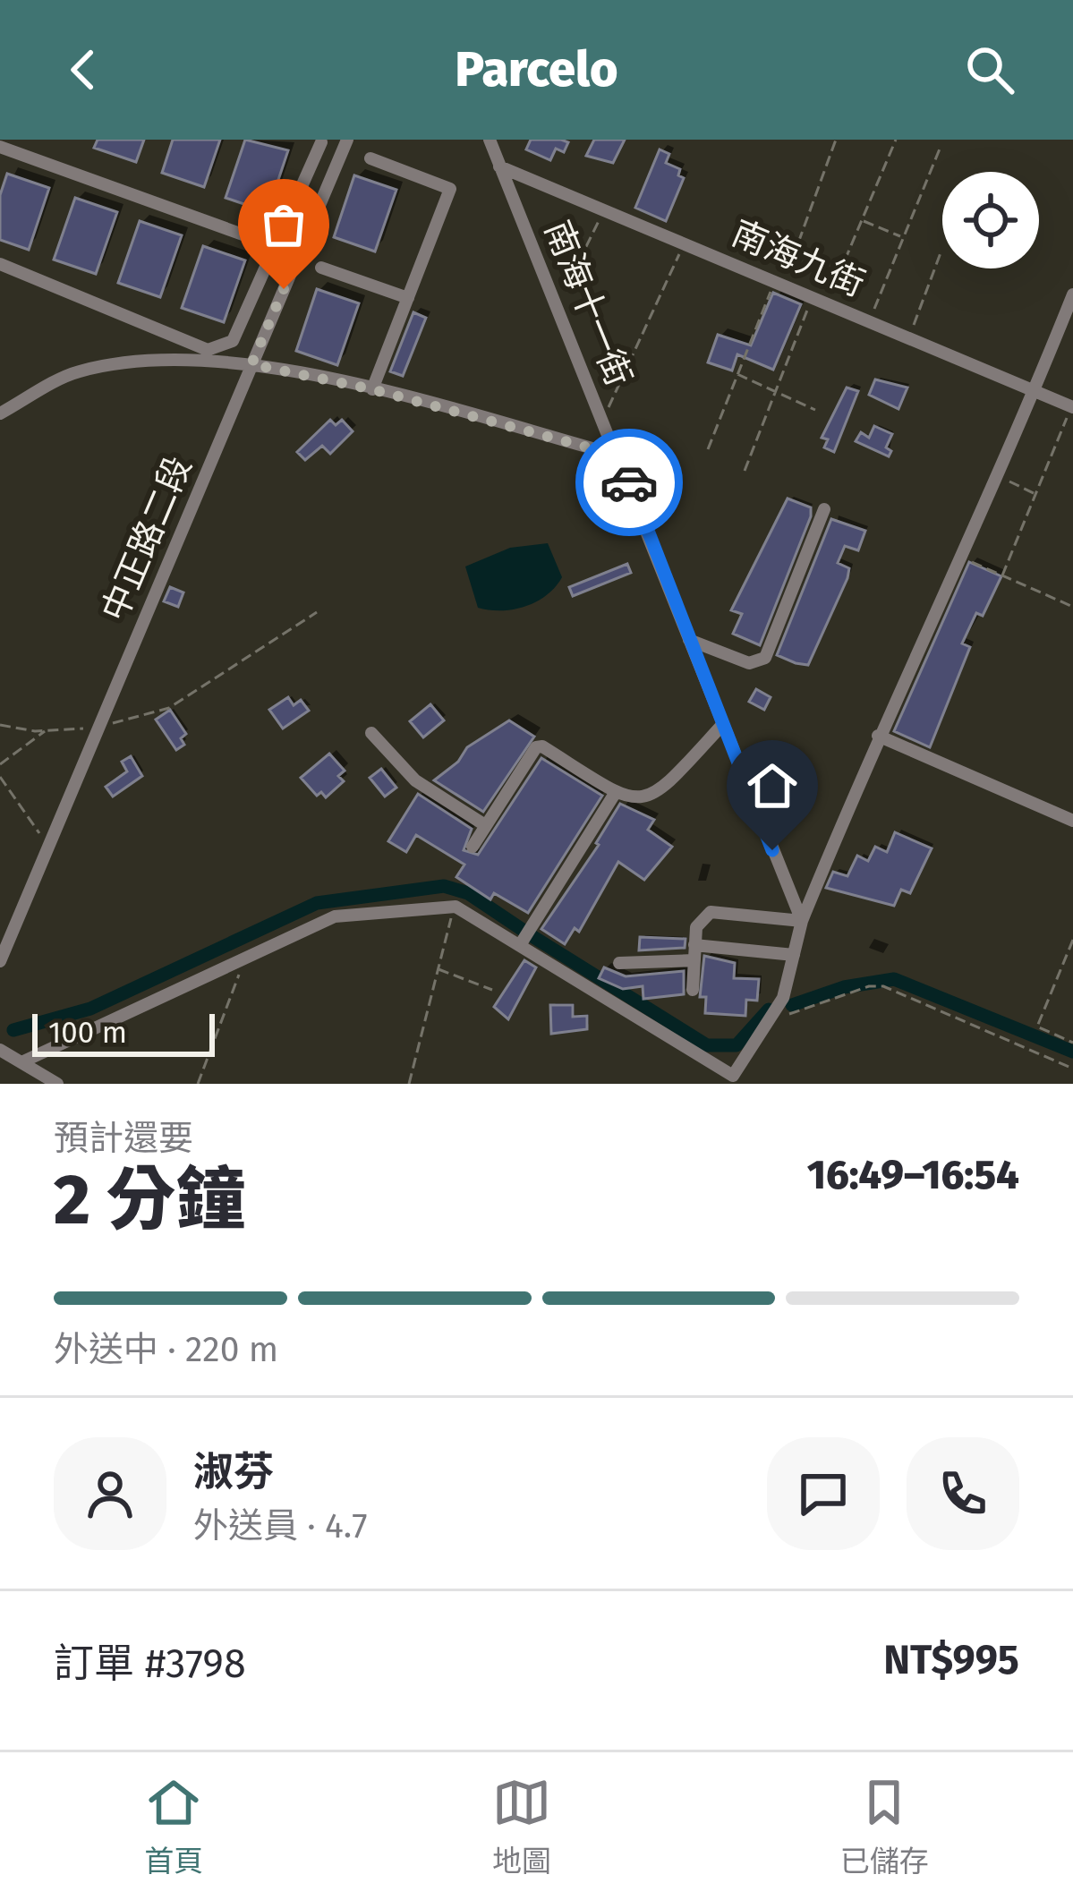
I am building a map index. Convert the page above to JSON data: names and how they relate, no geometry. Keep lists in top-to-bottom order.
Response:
{
  "streets": {
    "street": ["南海九街", "南海十一街", "中正路二段"]
  },
  "crossings": [
    ["南海九街", "南海十一街"]
  ],
  "scale_bar": "100 m",
  "page": {
    "header": "Parcelo",
    "scale": "100 m",
    "heading": ["2 分鐘", "預計還要", "16:49–16:54"],
    "panel": [
      "淑芬",
      "外送員 · 4.7",
      "訂單 #3798",
      "NT$995"
    ],
    "bar": "外送中 · 220 m",
    "tabs": ["首頁", "地圖", "已儲存"]
  }
}
